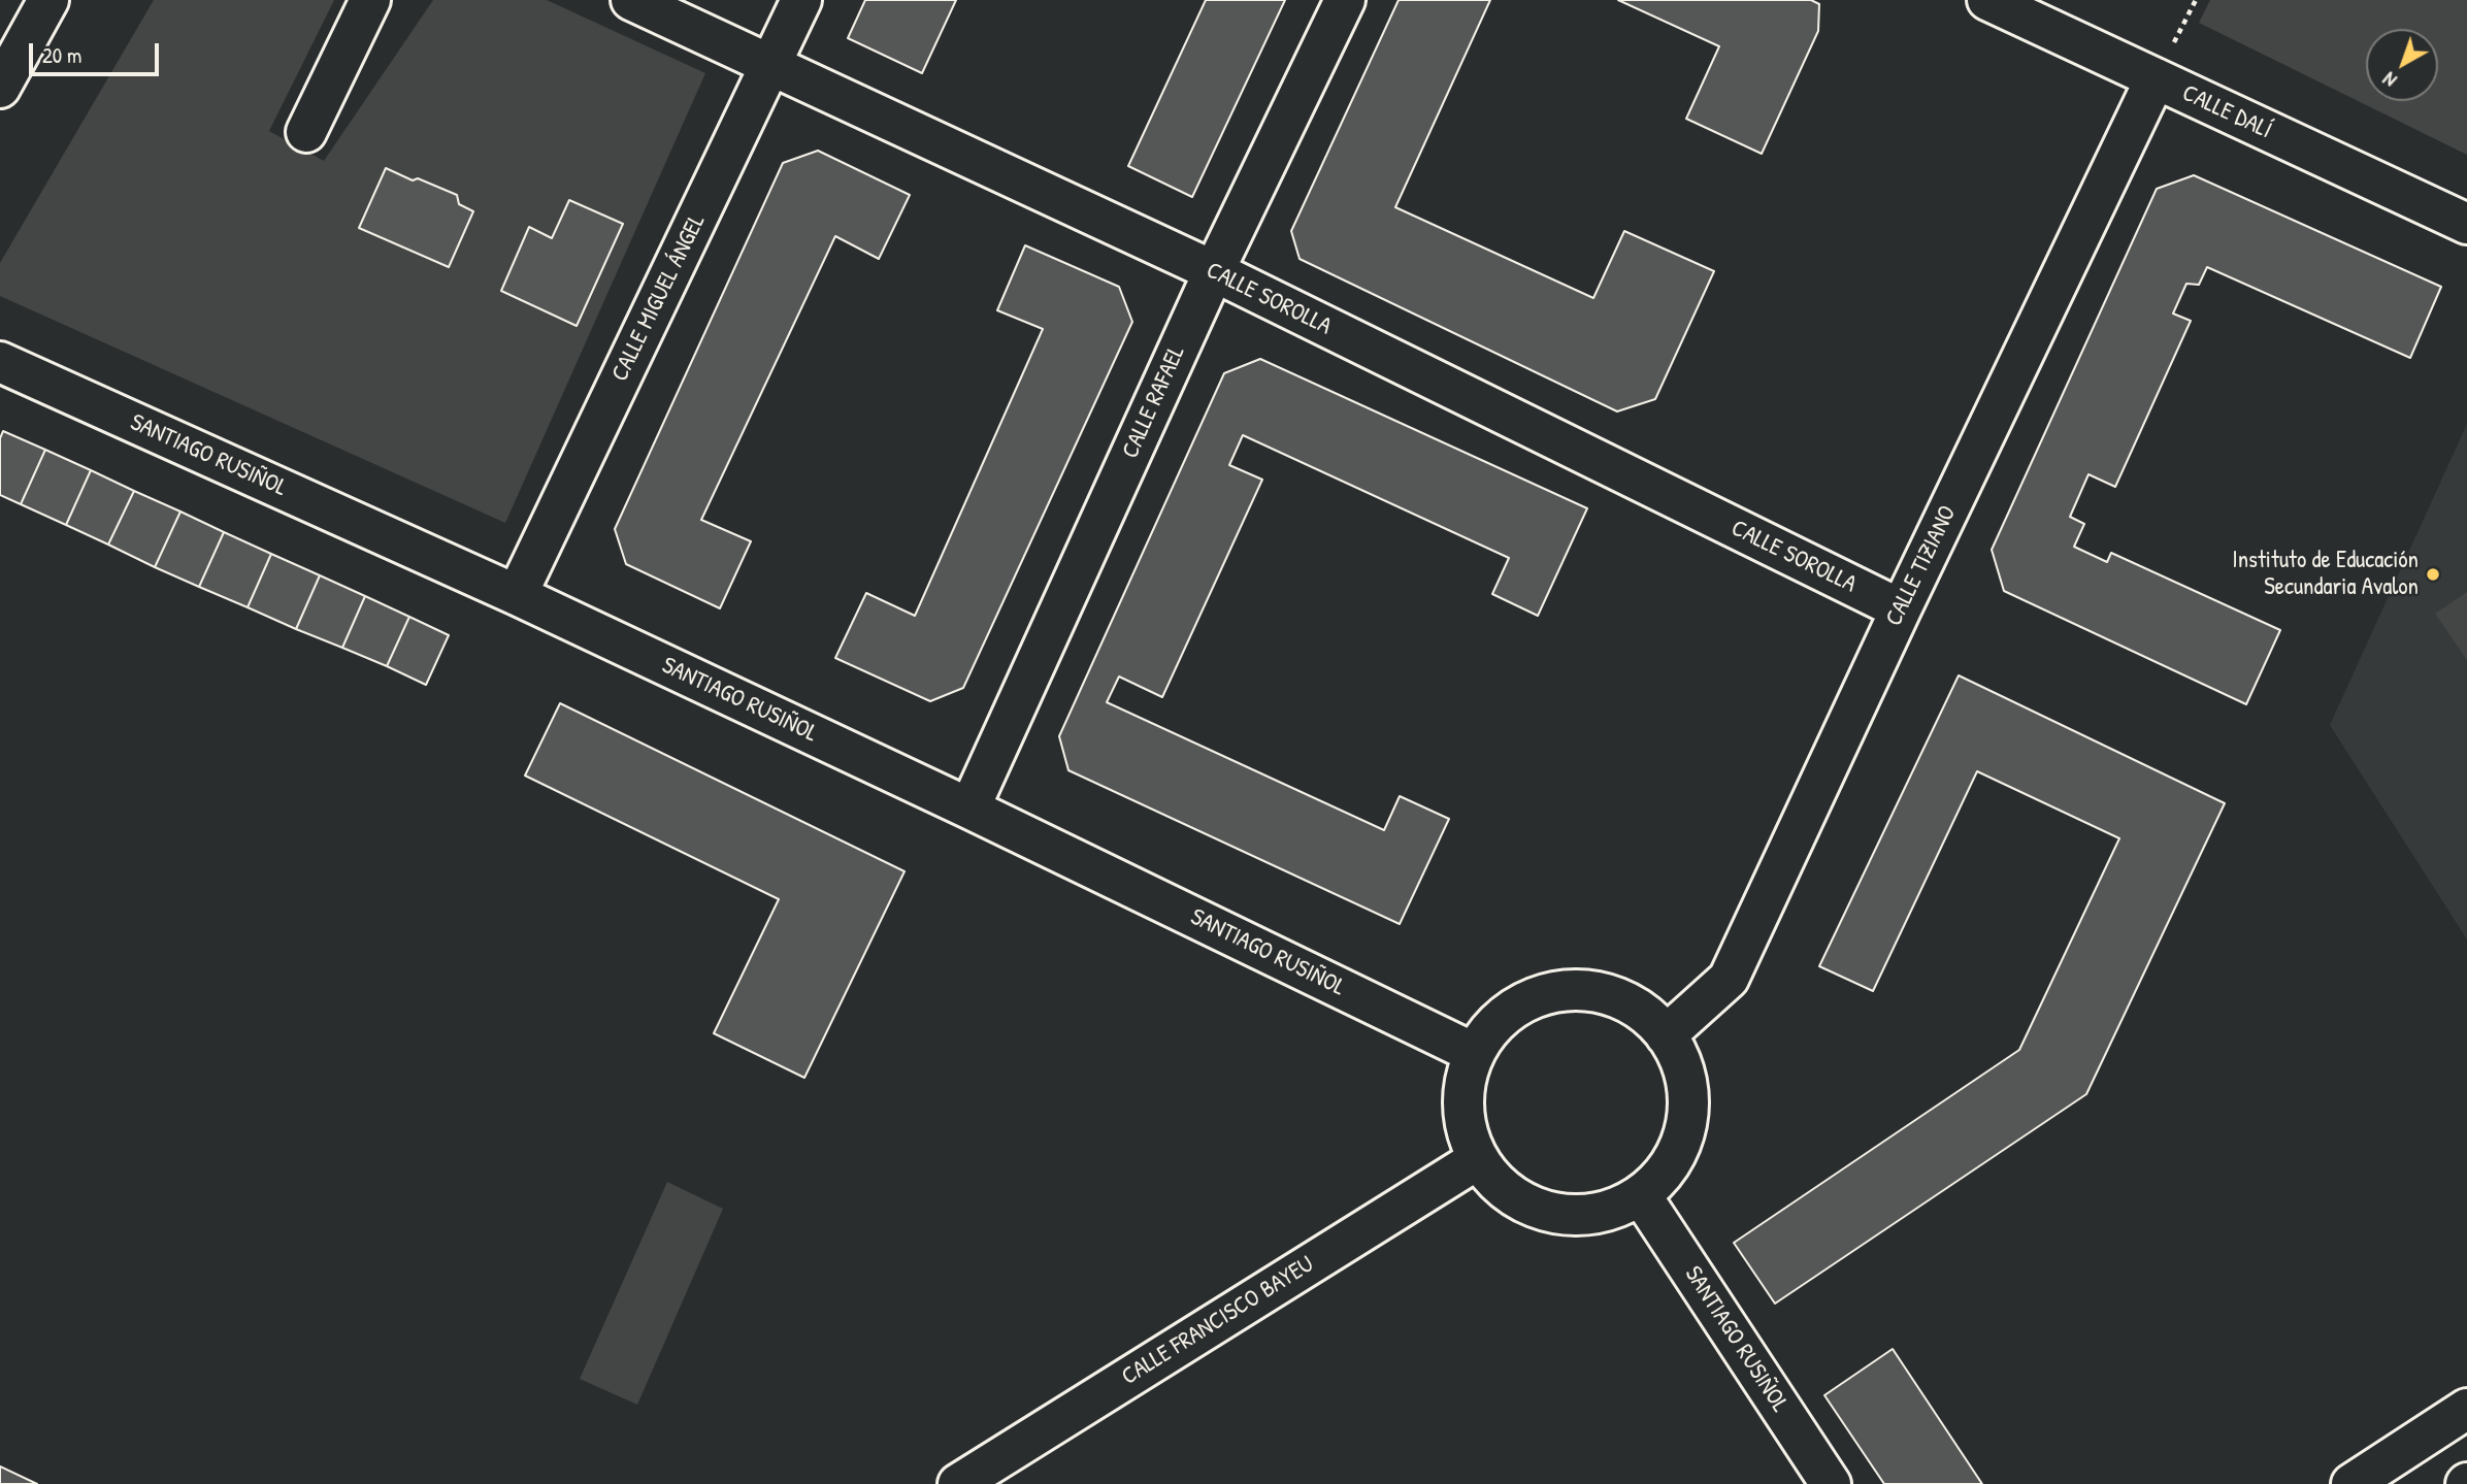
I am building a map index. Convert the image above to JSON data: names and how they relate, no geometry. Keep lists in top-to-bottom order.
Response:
{
  "streets": {
    "street": [
      "CALLE DALÍ",
      "CALLE MIGUEL ÁNGEL",
      "CALLE SOROLLA",
      "CALLE RAFAEL",
      "SANTIAGO RUSIÑOL",
      "CALLE TIZIANO",
      "CALLE FRANCISCO BAYEU"
    ]
  },
  "crossings": [
    ["CALLE DALÍ", "CALLE TIZIANO"],
    ["CALLE MIGUEL ÁNGEL", "CALLE SOROLLA"],
    ["CALLE MIGUEL ÁNGEL", "SANTIAGO RUSIÑOL"],
    ["CALLE SOROLLA", "CALLE RAFAEL"],
    ["CALLE SOROLLA", "CALLE TIZIANO"],
    ["CALLE RAFAEL", "SANTIAGO RUSIÑOL"],
    ["SANTIAGO RUSIÑOL", "CALLE TIZIANO"],
    ["SANTIAGO RUSIÑOL", "CALLE FRANCISCO BAYEU"],
    ["CALLE TIZIANO", "CALLE FRANCISCO BAYEU"]
  ],
  "places": ["Instituto de Educación Secundaria Avalon"],
  "scale_bar": "20 m",
  "north": "bottom left"
}
